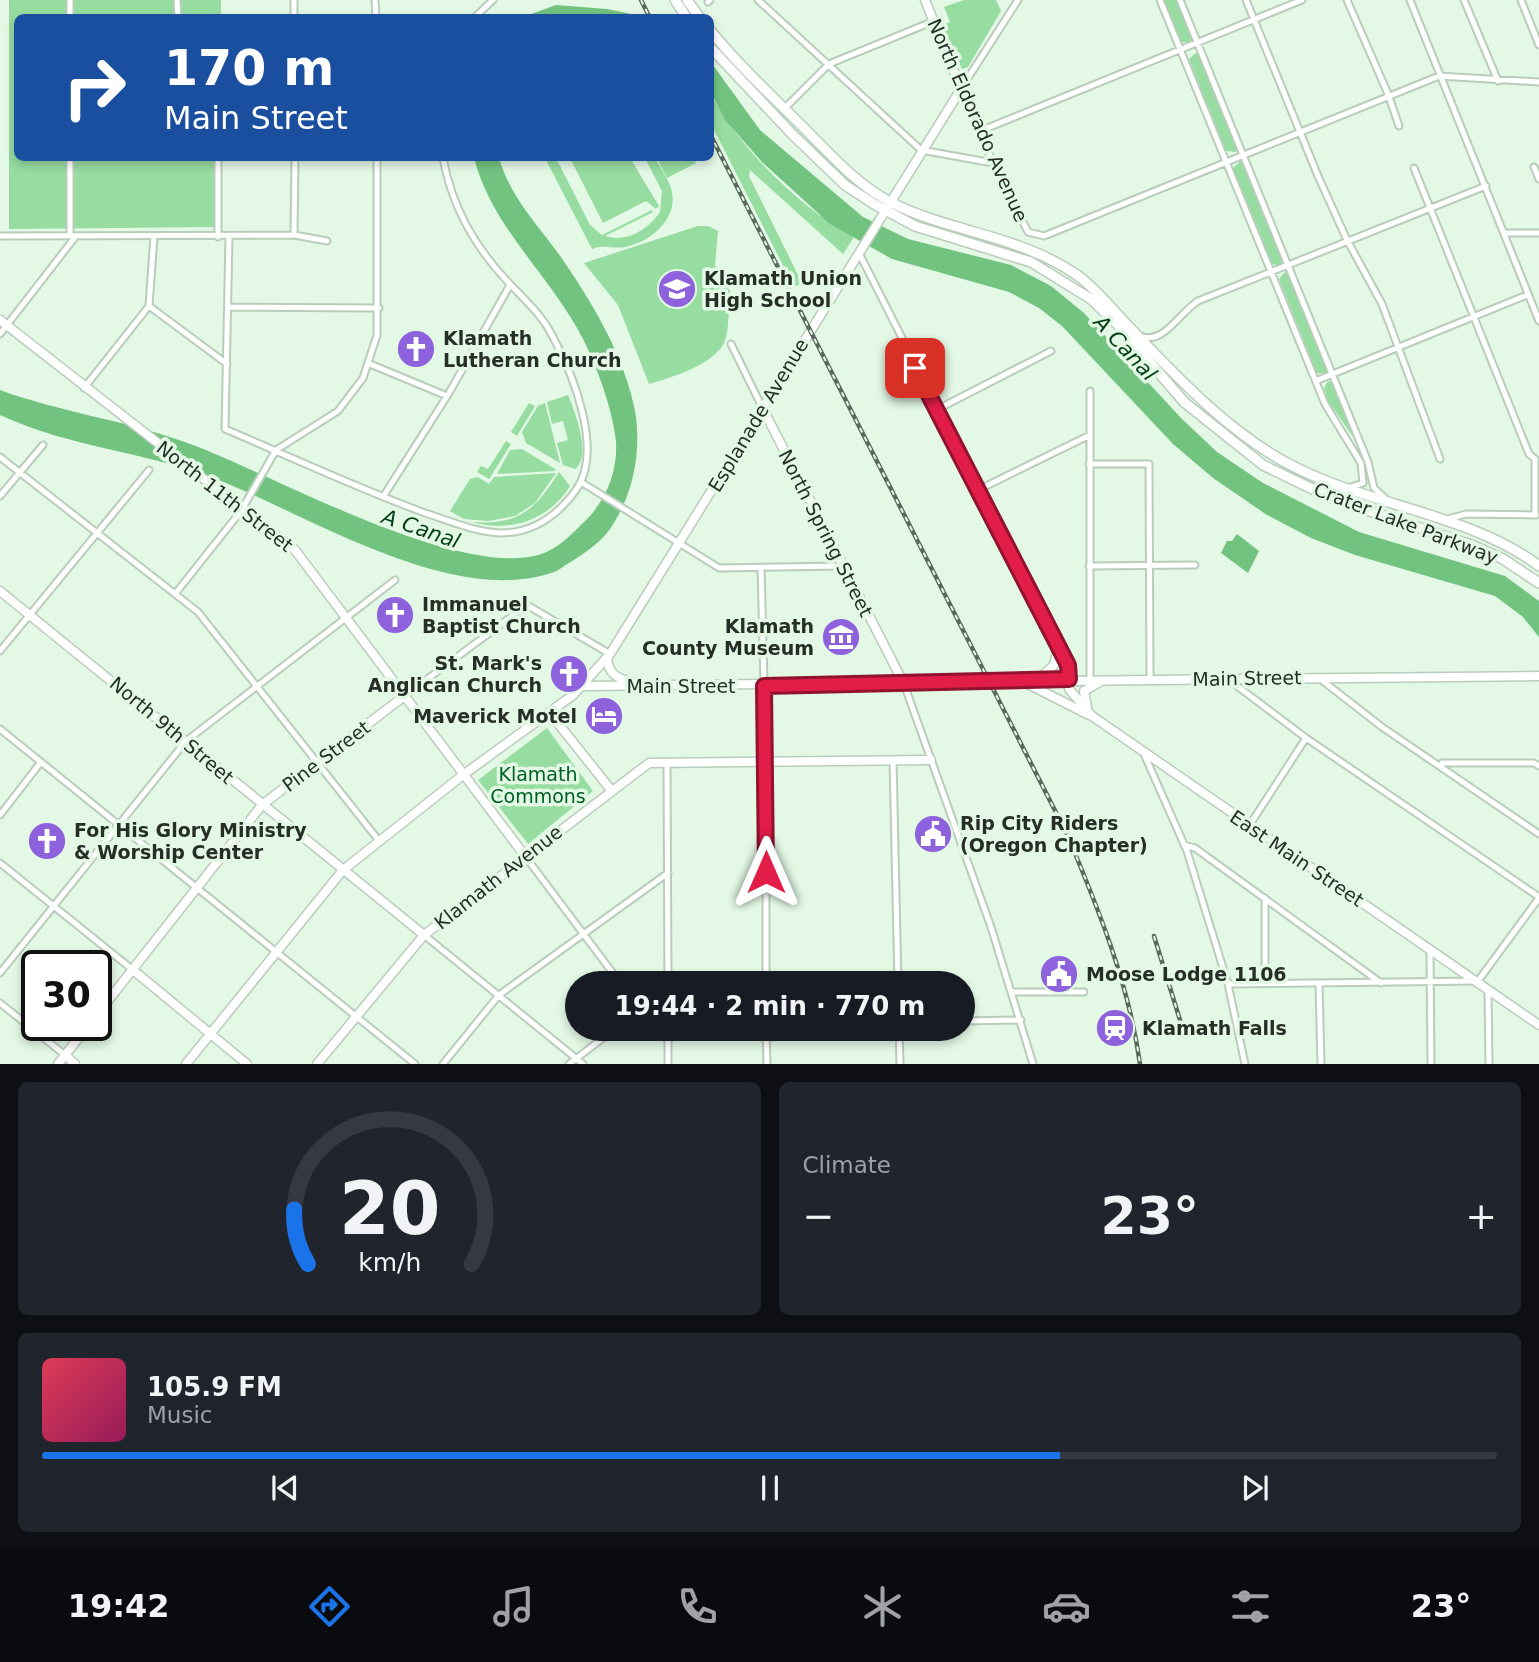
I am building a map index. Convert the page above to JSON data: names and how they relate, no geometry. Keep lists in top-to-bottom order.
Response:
{
  "streets": {
    "main road": ["Crater Lake Parkway"],
    "street": [
      "North Eldorado Avenue",
      "Esplanade Avenue",
      "North 11th Street",
      "North Spring Street",
      "Main Street",
      "North 9th Street",
      "Pine Street",
      "East Main Street",
      "Klamath Avenue"
    ]
  },
  "crossings": [
    ["North Eldorado Avenue", "Esplanade Avenue"],
    ["Esplanade Avenue", "Crater Lake Parkway"],
    ["Esplanade Avenue", "North Spring Street"],
    ["Esplanade Avenue", "Main Street"],
    ["Esplanade Avenue", "Pine Street"],
    ["North 11th Street", "Pine Street"],
    ["North 11th Street", "Klamath Avenue"],
    ["North Spring Street", "Main Street"],
    ["Main Street", "East Main Street"],
    ["North 9th Street", "Pine Street"],
    ["North 9th Street", "Klamath Avenue"]
  ],
  "water": ["A Canal"],
  "parks": ["Klamath Commons"],
  "places": {
    "school or university": ["Klamath Union High School"],
    "church": [
      "Klamath Lutheran Church",
      "Immanuel Baptist Church",
      "St. Mark's Anglican Church",
      "For His Glory Ministry & Worship Center"
    ],
    "museum": ["Klamath County Museum"],
    "hotel": ["Maverick Motel"],
    "public building": ["Rip City Riders (Oregon Chapter)", "Moose Lodge 1106"],
    "station": ["Klamath Falls"]
  },
  "page": {
    "turn": ["170 m", "Main Street"],
    "limit": "30",
    "trip": "19:44 · 2 min · 770 m",
    "tile": "Climate",
    "heat": ["−", "23°", "+"],
    "song": ["105.9 FM", "Music"],
    "tabs": ["19:42", "23°"],
    "gauge": ["20", "km/h"]
  }
}
